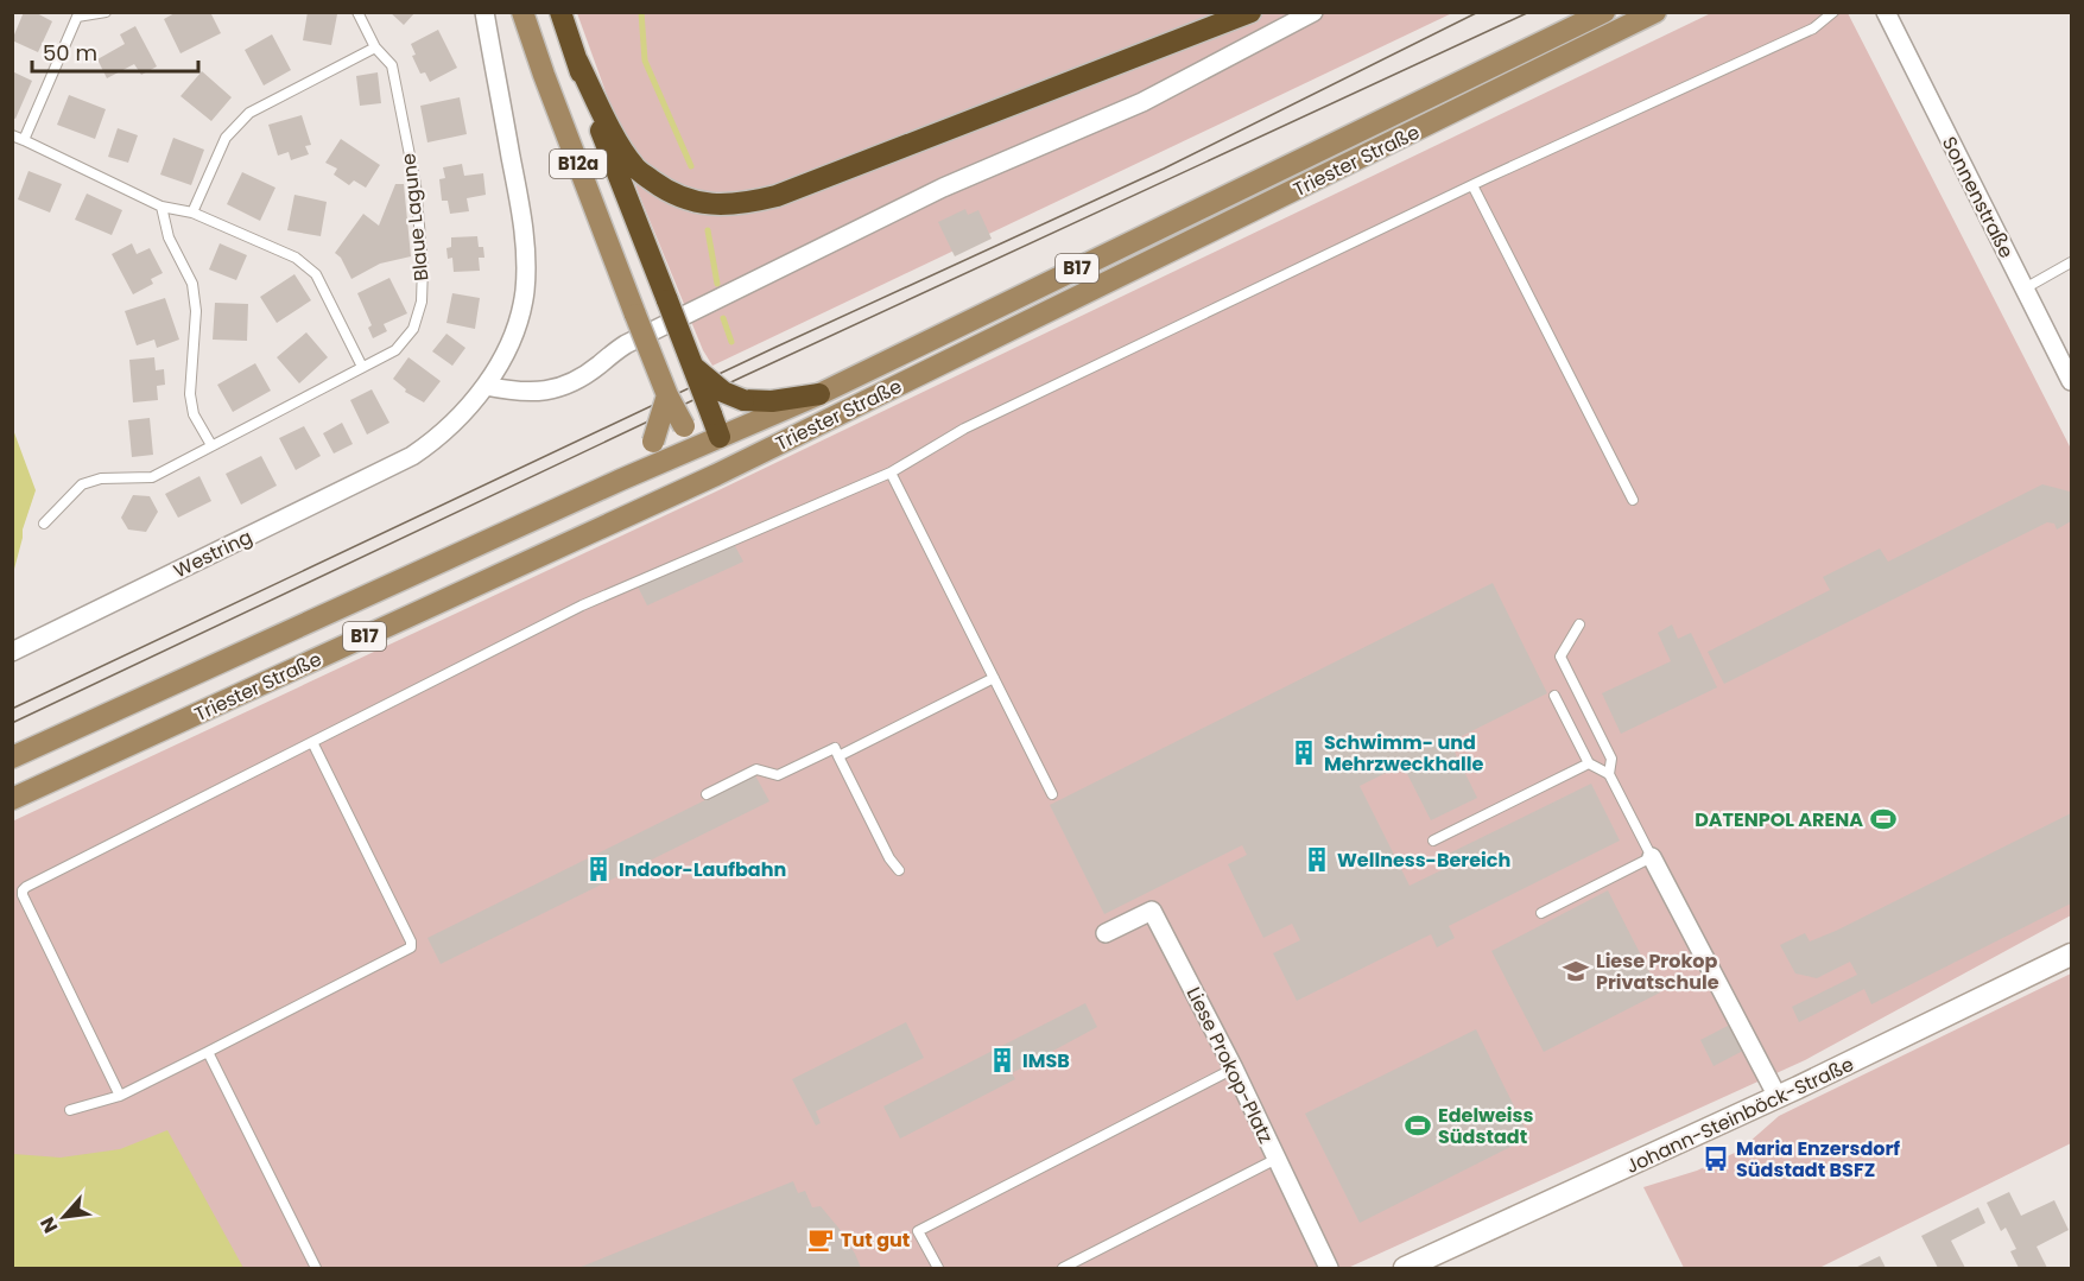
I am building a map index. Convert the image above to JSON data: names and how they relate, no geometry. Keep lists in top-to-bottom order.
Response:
{
  "streets": {
    "main road": ["Triester Straße", "B12a", "B17"],
    "street": [
      "Sonnenstraße",
      "Westring",
      "Liese Prokop-Platz",
      "Johann-Steinböck-Straße"
    ],
    "lane": ["Blaue Lagune"]
  },
  "crossings": [
    ["Triester Straße", "B12a"]
  ],
  "places": {
    "building": [
      "Schwimm- und Mehrzweckhalle",
      "Wellness-Bereich",
      "Indoor-Laufbahn",
      "IMSB"
    ],
    "sports": ["DATENPOL ARENA", "Edelweiss Südstadt"],
    "school or university": ["Liese Prokop Privatschule"],
    "bus stop": ["Maria Enzersdorf Südstadt BSFZ"],
    "cafe": ["Tut gut"]
  },
  "scale_bar": "50 m",
  "north": "bottom left"
}
